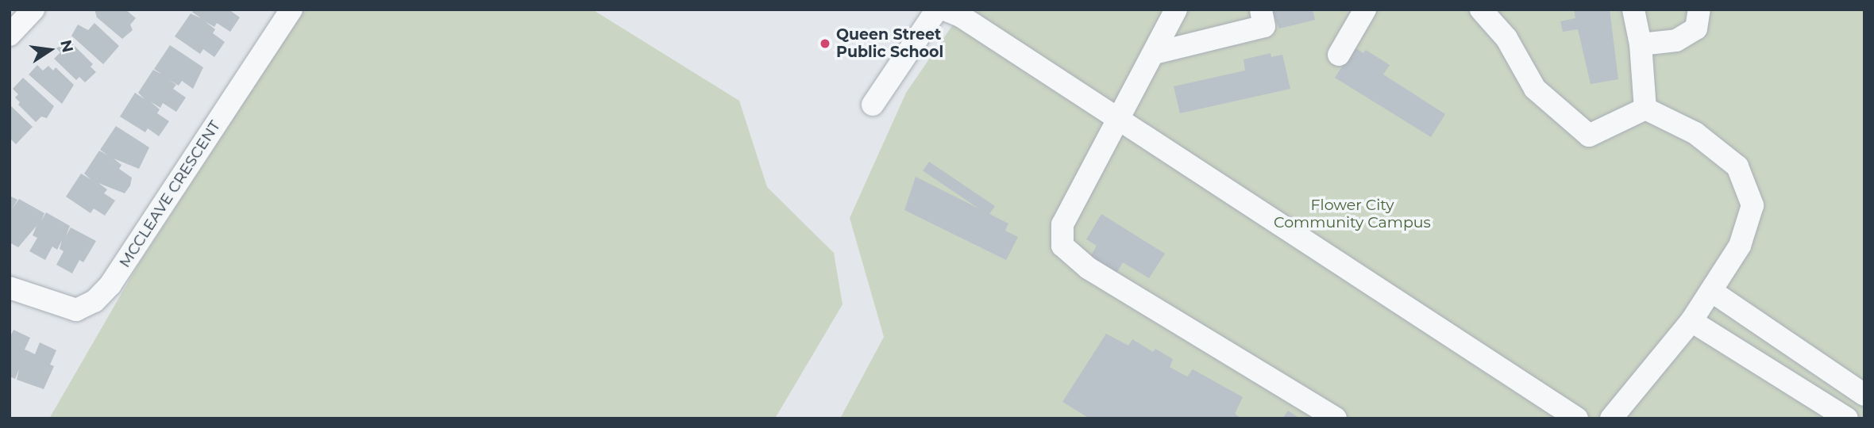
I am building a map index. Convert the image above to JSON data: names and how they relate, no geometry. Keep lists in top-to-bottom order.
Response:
{
  "streets": {
    "street": ["MCCLEAVE CRESCENT"]
  },
  "parks": ["Flower City Community Campus"],
  "places": ["Queen Street Public School"],
  "north": "right"
}
